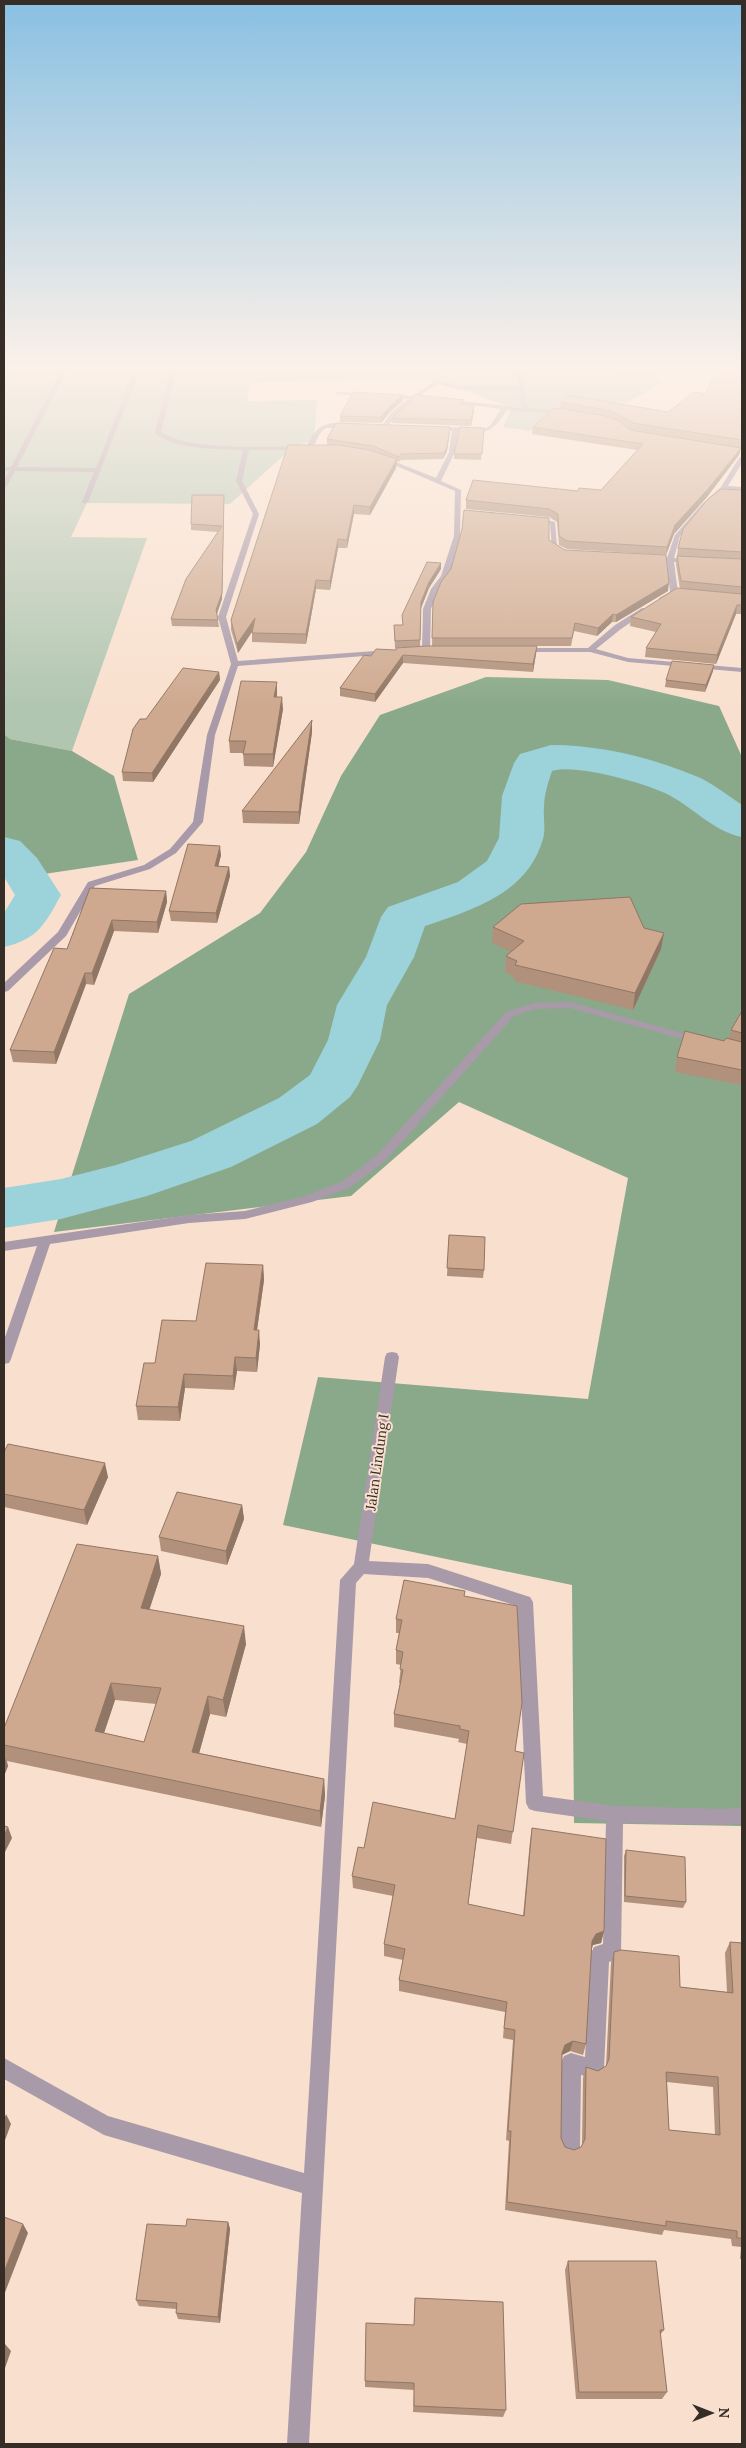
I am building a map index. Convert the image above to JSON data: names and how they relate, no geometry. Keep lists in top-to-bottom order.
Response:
{
  "streets": {
    "street": ["Jalan Lindung I"]
  },
  "north": "right"
}
